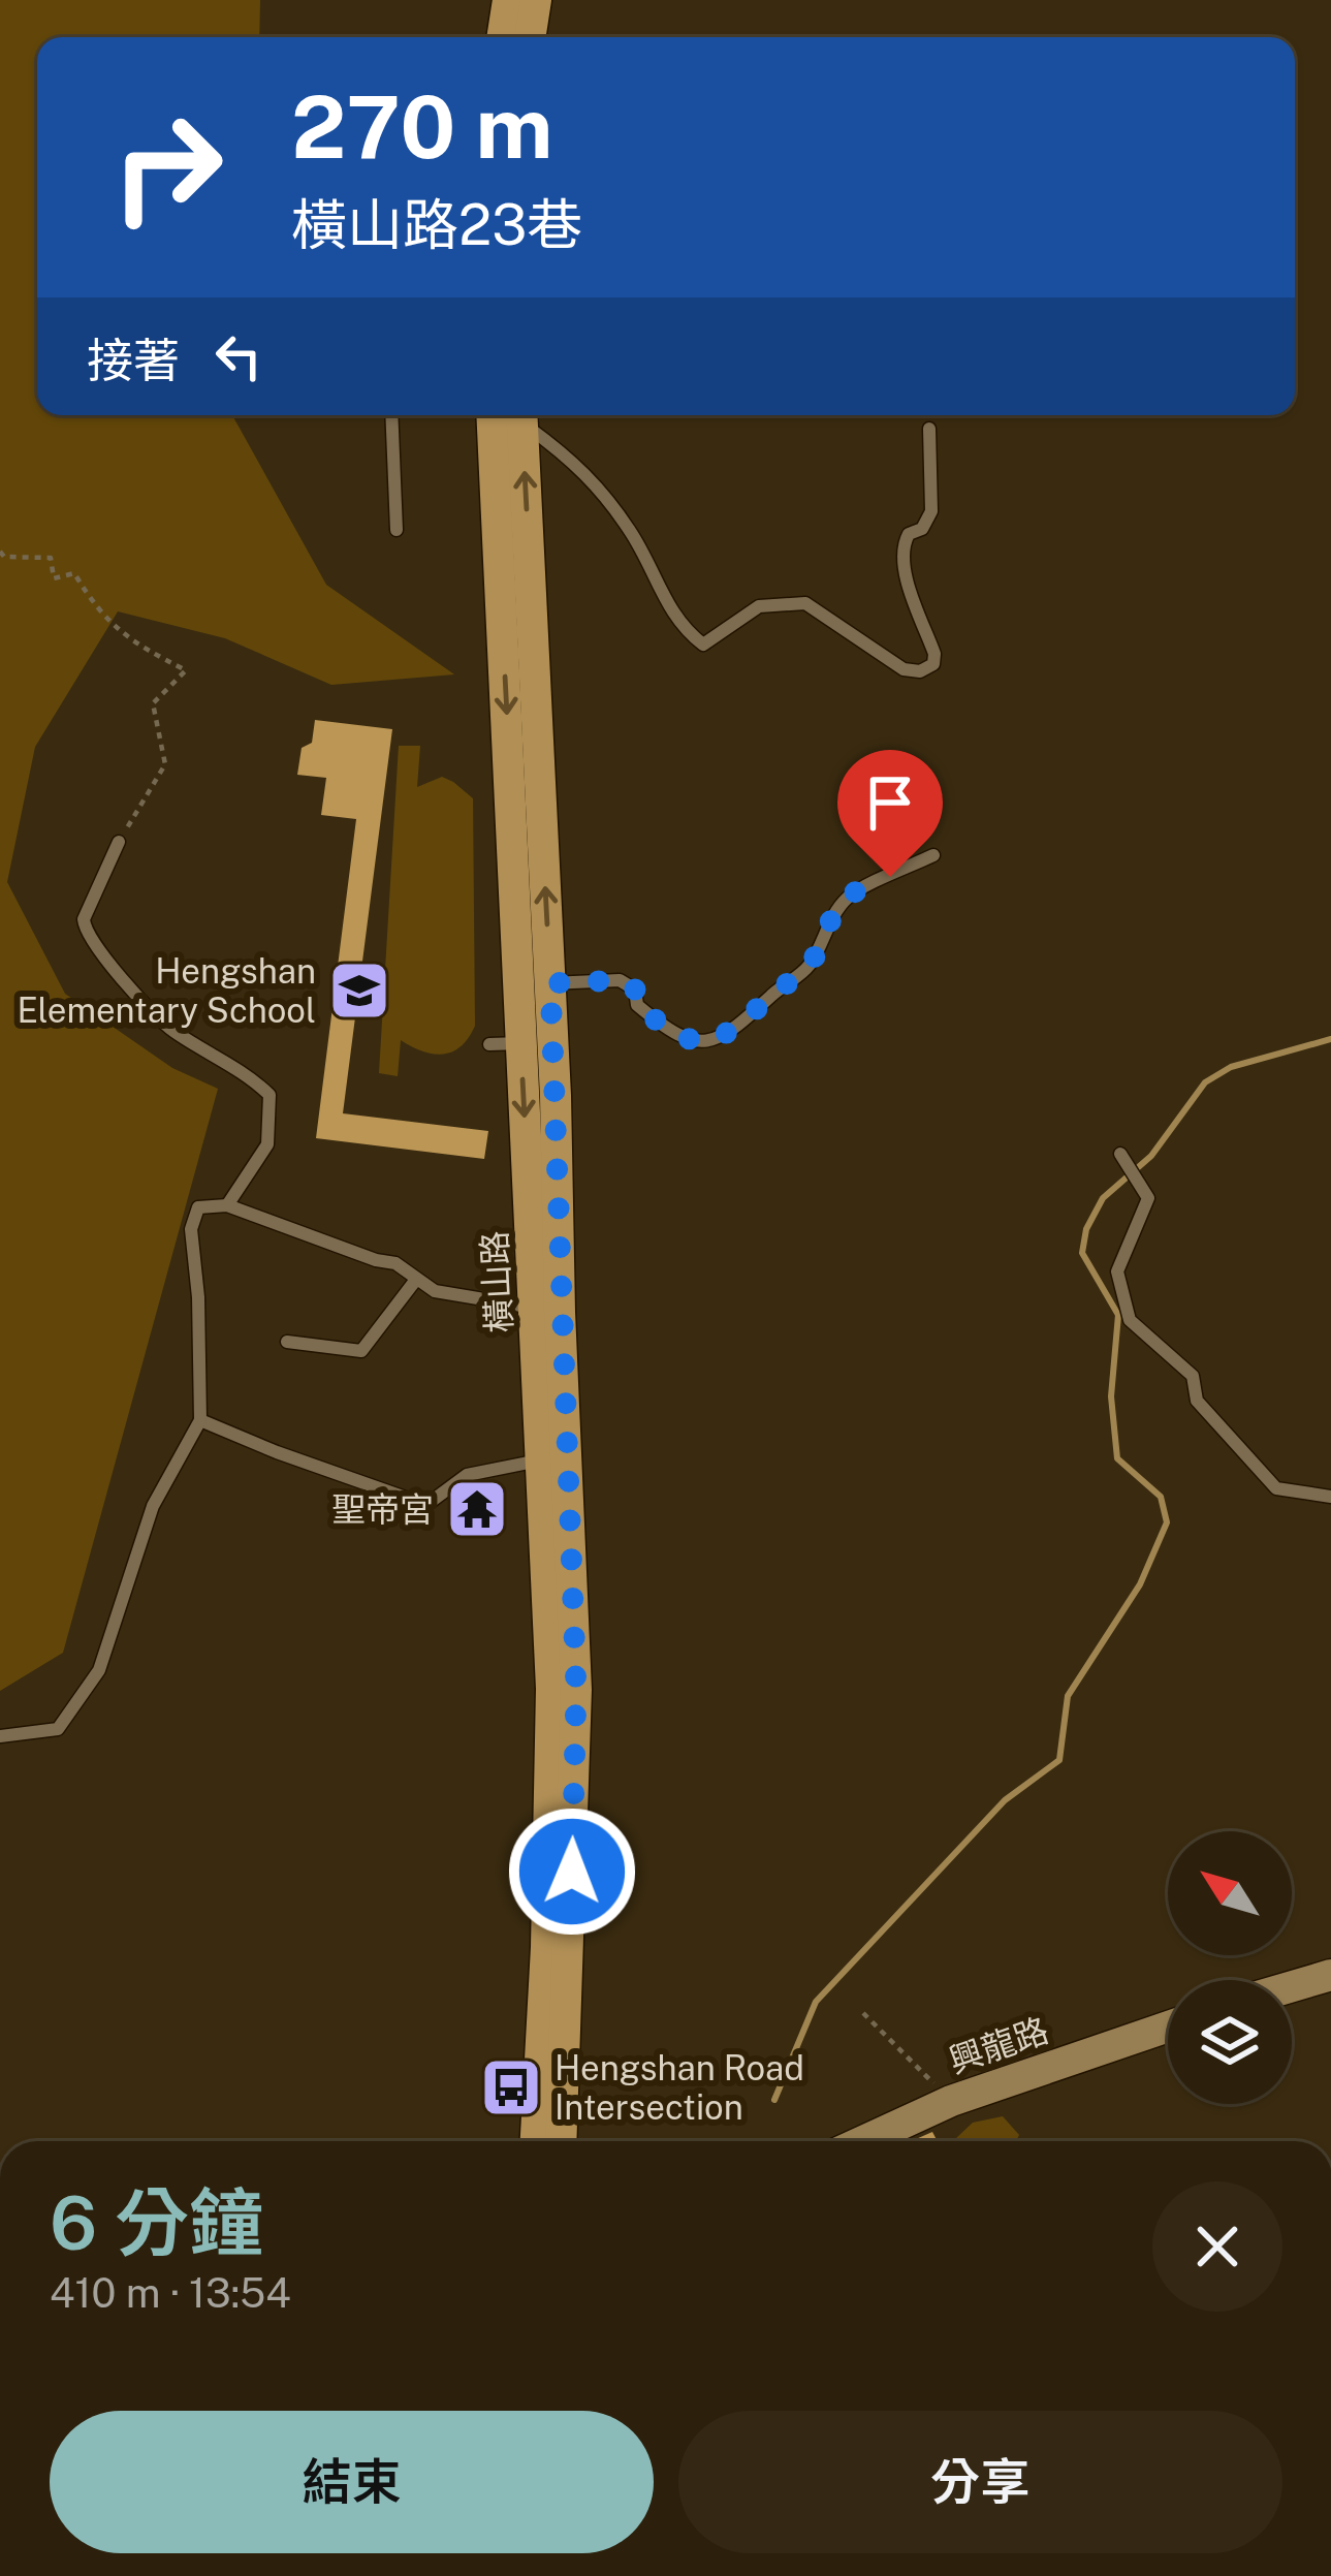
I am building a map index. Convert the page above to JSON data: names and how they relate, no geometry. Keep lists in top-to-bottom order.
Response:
{
  "streets": {
    "main road": ["橫山路"],
    "street": ["興龍路"]
  },
  "places": {
    "school or university": ["Hengshan Elementary School"],
    "temple": ["聖帝宮"],
    "bus stop": ["Hengshan Road Intersection"]
  },
  "north": "top left",
  "page": {
    "turn": ["270 m", "橫山路23巷"],
    "then": "接著",
    "heading": ["6 分鐘", "410 m · 13:54"],
    "buttons": ["結束", "分享"]
  }
}
